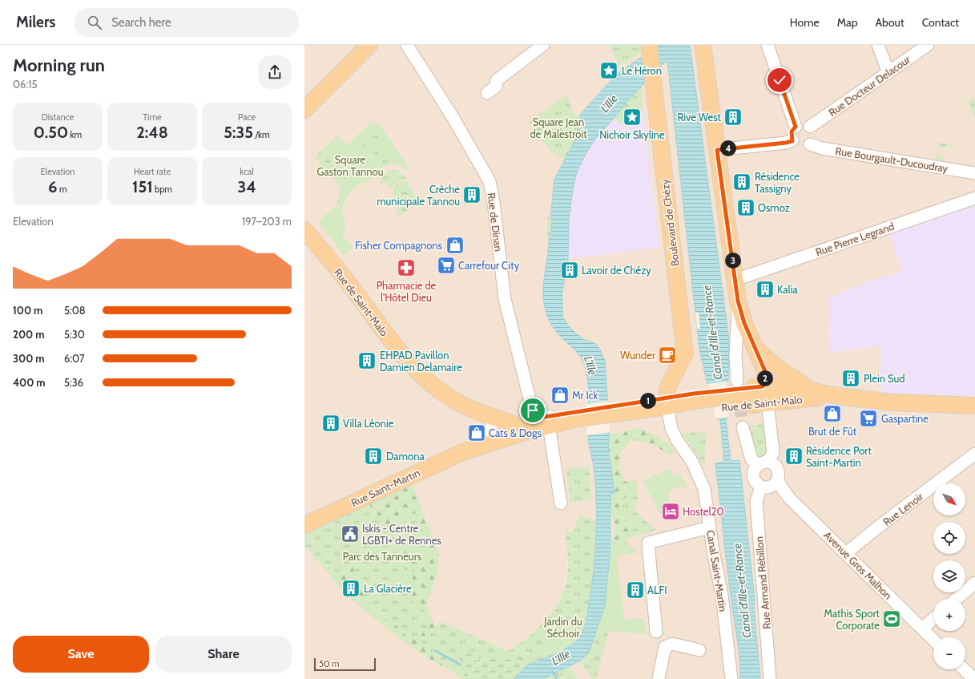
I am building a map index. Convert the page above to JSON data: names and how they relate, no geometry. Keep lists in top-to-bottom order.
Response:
{
  "streets": {
    "main road": ["Boulevard de Chézy", "Rue de Saint-Malo", "Rue Saint-Martin"],
    "street": [
      "Rue Docteur Delacour",
      "Rue Bourgault-Ducoudray",
      "Rue de Dinan",
      "Rue Pierre Legrand",
      "Rue Lenoir",
      "Avenue Gros Malhon",
      "Canal Saint-Martin",
      "Rue Armand Rébillon"
    ]
  },
  "crossings": [
    ["Rue Docteur Delacour", "Rue Bourgault-Ducoudray"],
    ["Rue de Dinan", "Rue de Saint-Malo"],
    ["Rue de Dinan", "Rue Saint-Martin"],
    ["Boulevard de Chézy", "Rue de Saint-Malo"],
    ["Boulevard de Chézy", "Canal Saint-Martin"],
    ["Rue de Saint-Malo", "Rue Saint-Martin"],
    ["Rue de Saint-Malo", "Canal Saint-Martin"],
    ["Rue Lenoir", "Avenue Gros Malhon"],
    ["Avenue Gros Malhon", "Rue Armand Rébillon"]
  ],
  "water": ["L'Ille", "Canal d'Ille-et-Rance"],
  "parks": [
    "Square Jean de Malestroit",
    "Square Gaston Tannou",
    "Parc des Tanneurs",
    "Jardin du Séchoir"
  ],
  "places": {
    "place": ["Le Héron", "Nichoir Skyline"],
    "building": [
      "Rive West",
      "Résidence Tassigny",
      "Crèche municipale Tannou",
      "Osmoz",
      "Lavoir de Chézy",
      "Kalia",
      "EHPAD Pavillon Damien Delamaire",
      "Plein Sud",
      "Villa Léonie",
      "Damona",
      "Résidence Port Saint-Martin",
      "La Glacière",
      "ALFI"
    ],
    "shop": [
      "Fisher Compagnons",
      "Mr Ick",
      "Brut de Fût",
      "Cats & Dogs"
    ],
    "supermarket": ["Carrefour City", "Gaspartine"],
    "pharmacy": ["Pharmacie de l'Hôtel Dieu"],
    "cafe": ["Wunder"],
    "hotel": ["Hostel20"],
    "public building": ["Iskis - Centre LGBTI+ de Rennes"],
    "sports": ["Mathis Sport Corporate"]
  },
  "scale_bar": "50 m",
  "north": "bottom right",
  "page": {
    "header": "Milers",
    "search": "Search here",
    "nav": [
      "Home",
      "Map",
      "About",
      "Contact"
    ],
    "heading": ["Morning run", "06:15"],
    "stats": [
      ["Distance", "0.50 km"],
      ["Time", "2:48"],
      ["Pace", "5:35 /km"],
      ["Elevation", "6 m"],
      ["Heart rate", "151 bpm"],
      ["kcal", "34"]
    ],
    "pins": [
      "4",
      "3",
      "2",
      "1"
    ],
    "chart": ["Elevation", "197–203 m"],
    "list": [
      {
        "name": "100 m",
        "note": "5:08"
      },
      {
        "name": "200 m",
        "note": "5:30"
      },
      {
        "name": "300 m",
        "note": "6:07"
      },
      {
        "name": "400 m",
        "note": "5:36"
      }
    ],
    "map_buttons": ["+", "−"],
    "buttons": ["Save", "Share"],
    "scale": "50 m"
  }
}
